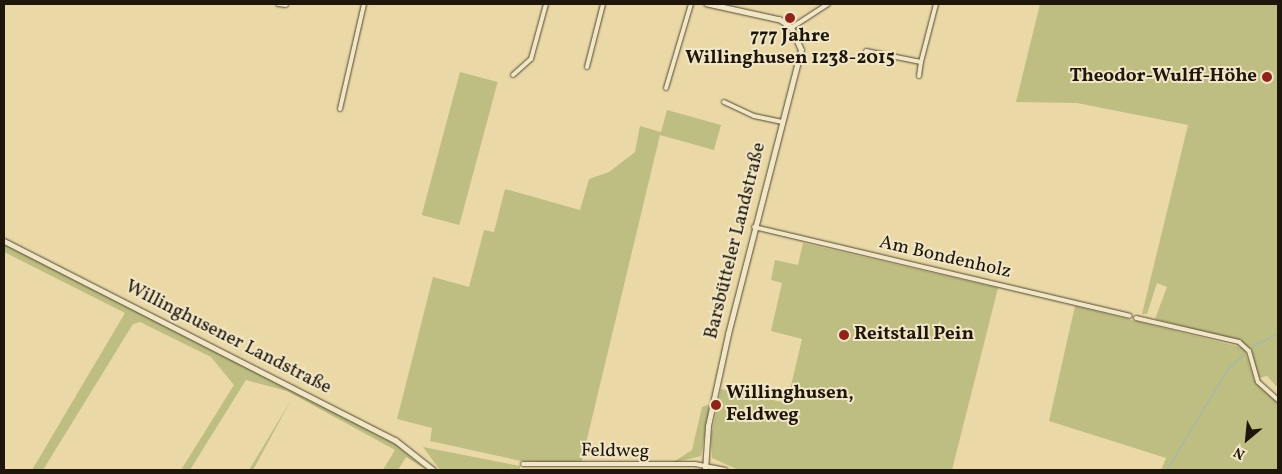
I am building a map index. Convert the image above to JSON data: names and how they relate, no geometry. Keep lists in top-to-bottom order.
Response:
{
  "streets": {
    "main road": ["Willinghusener Landstraße"],
    "street": ["Barsbütteler Landstraße", "Am Bondenholz", "Feldweg"]
  },
  "crossings": [
    ["Barsbütteler Landstraße", "Am Bondenholz"],
    ["Barsbütteler Landstraße", "Feldweg"]
  ],
  "places": [
    "777 Jahre Willinghusen 1238-2015",
    "Theodor-Wulff-Höhe",
    "Reitstall Pein",
    "Willinghusen, Feldweg"
  ],
  "north": "bottom left"
}
